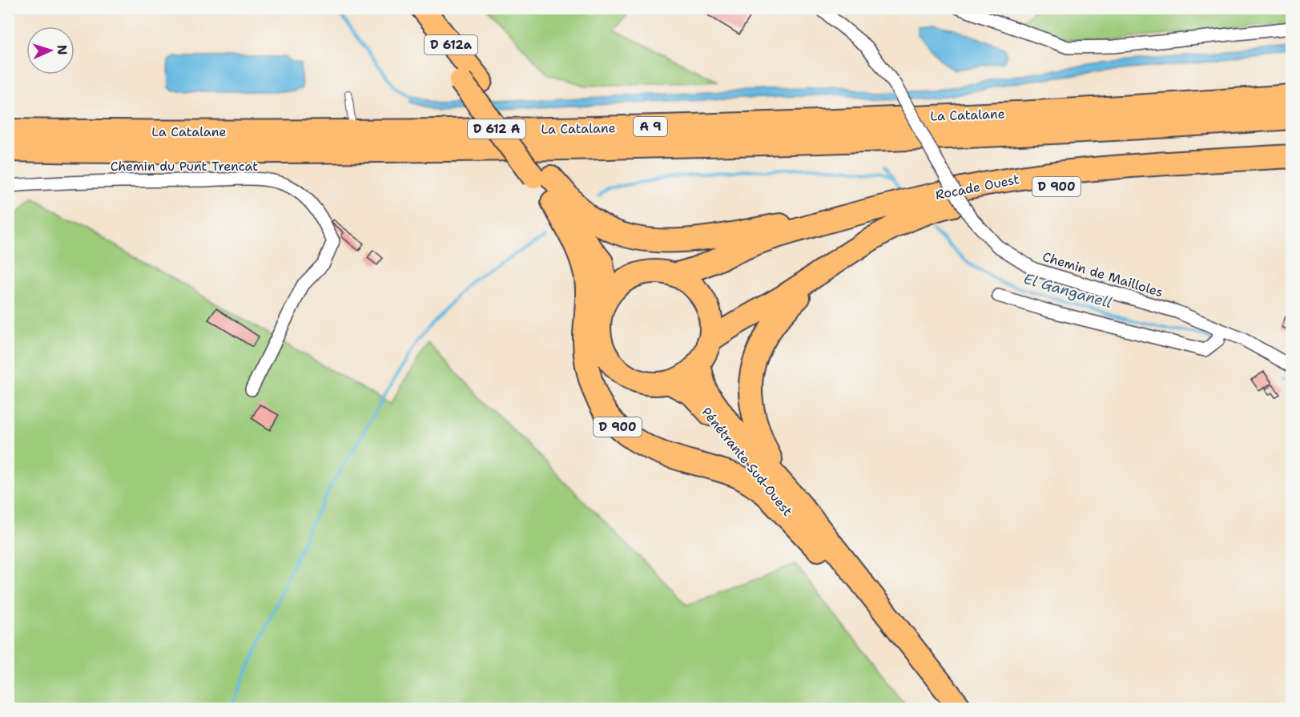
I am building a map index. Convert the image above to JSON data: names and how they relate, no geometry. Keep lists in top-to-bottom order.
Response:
{
  "streets": {
    "highway": [
      "D 612a",
      "La Catalane",
      "A 9",
      "D 612 A",
      "Rocade Ouest",
      "D 900",
      "Pénétrante Sud-Ouest"
    ],
    "street": ["Chemin du Punt Trencat", "Chemin de Mailloles"]
  },
  "crossings": [
    ["D 612a", "D 612 A"],
    ["D 612 A", "Pénétrante Sud-Ouest"],
    ["Rocade Ouest", "Pénétrante Sud-Ouest"]
  ],
  "water": ["El Ganganell"],
  "north": "right"
}
